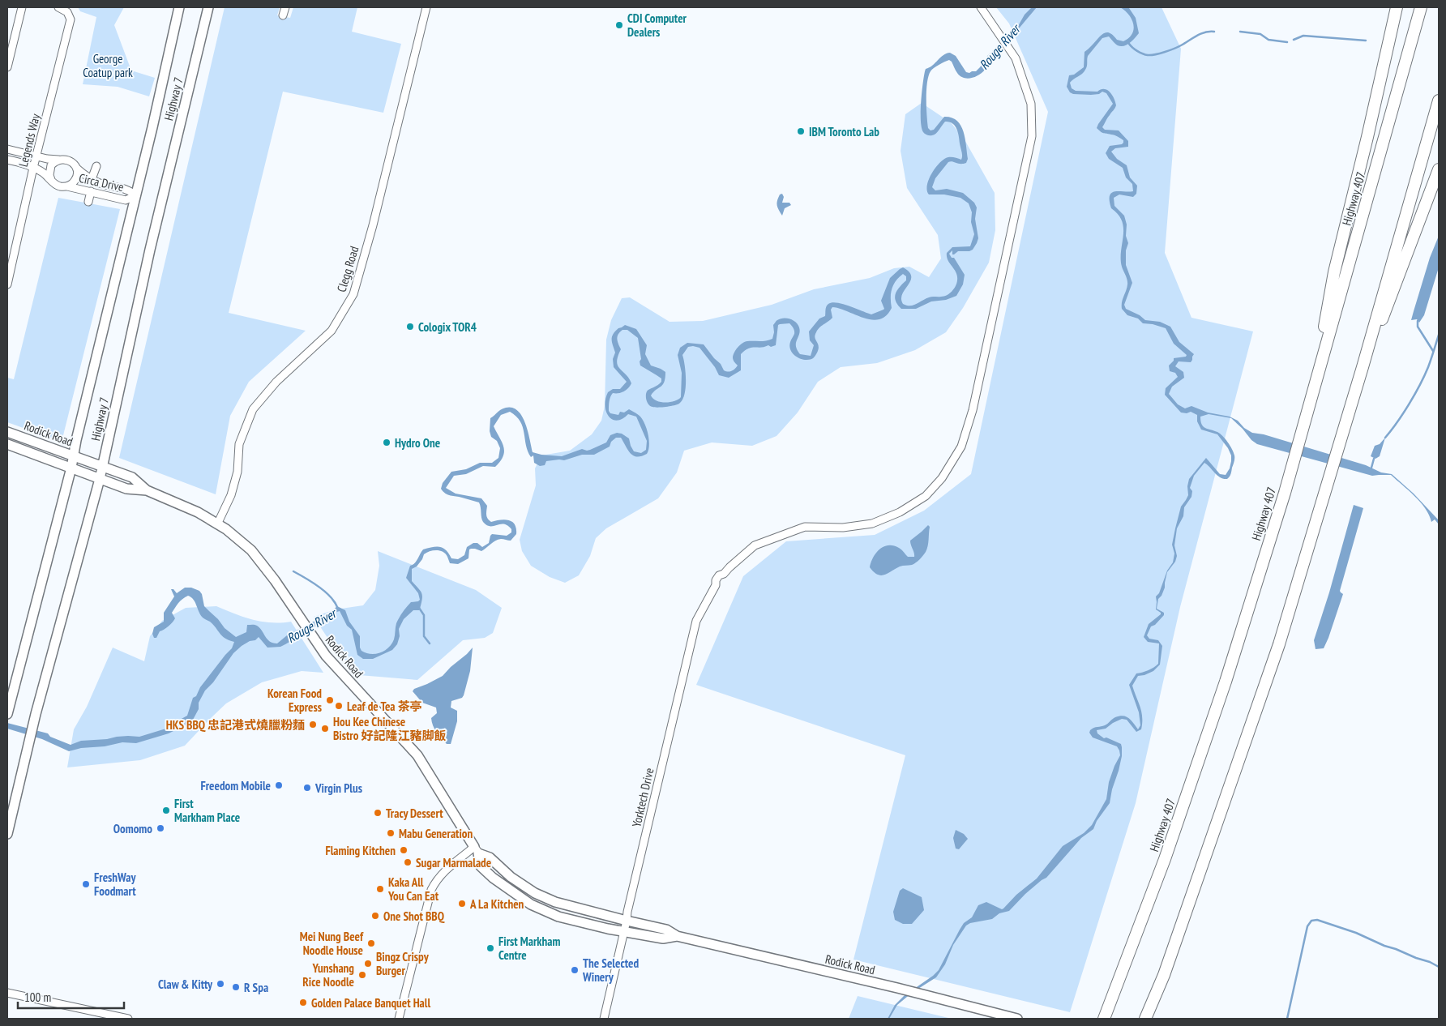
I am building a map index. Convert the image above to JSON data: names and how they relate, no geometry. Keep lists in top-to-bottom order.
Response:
{
  "streets": {
    "highway": ["Highway 407"],
    "main road": ["Highway 7", "Rodick Road"],
    "street": [
      "Legends Way",
      "Circa Drive",
      "Clegg Road",
      "Yorktech Drive"
    ]
  },
  "crossings": [
    ["Highway 7", "Circa Drive"],
    ["Highway 7", "Rodick Road"],
    ["Clegg Road", "Rodick Road"],
    ["Rodick Road", "Yorktech Drive"]
  ],
  "water": ["Rouge River"],
  "parks": ["George Coatup park"],
  "places": [
    "CDI Computer Dealers",
    "IBM Toronto Lab",
    "Cologix TOR4",
    "Hydro One",
    "Korean Food Express",
    "Leaf de Tea 茶亭",
    "HKS BBQ 忠記港式燒臘粉麵",
    "Hou Kee Chinese Bistro 好記隆江豬脚飯",
    "Freedom Mobile",
    "Virgin Plus",
    "First Markham Place",
    "Tracy Dessert",
    "Oomomo",
    "Mabu Generation",
    "Flaming Kitchen",
    "Sugar Marmalade",
    "FreshWay Foodmart",
    "Kaka All You Can Eat",
    "A La Kitchen",
    "One Shot BBQ",
    "Mei Nung Beef Noodle House",
    "First Markham Centre",
    "Bingz Crispy Burger",
    "The Selected Winery",
    "Yunshang Rice Noodle",
    "Claw & Kitty",
    "R Spa",
    "Golden Palace Banquet Hall"
  ],
  "scale_bar": "100 m"
}
